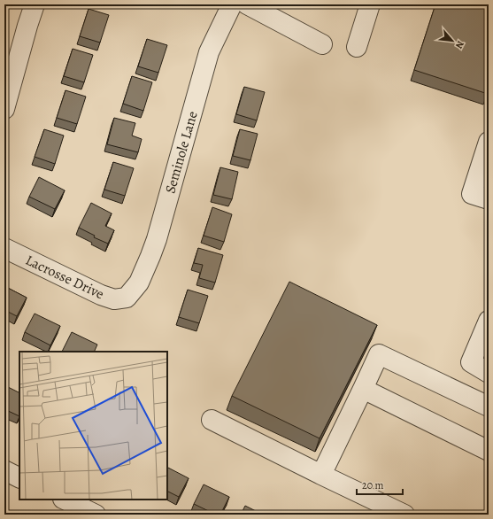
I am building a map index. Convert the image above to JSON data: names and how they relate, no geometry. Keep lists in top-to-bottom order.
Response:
{
  "streets": {
    "street": ["Seminole Lane", "Lacrosse Drive"]
  },
  "crossings": [
    ["Seminole Lane", "Lacrosse Drive"]
  ],
  "scale_bar": "20 m",
  "north": "bottom right"
}
